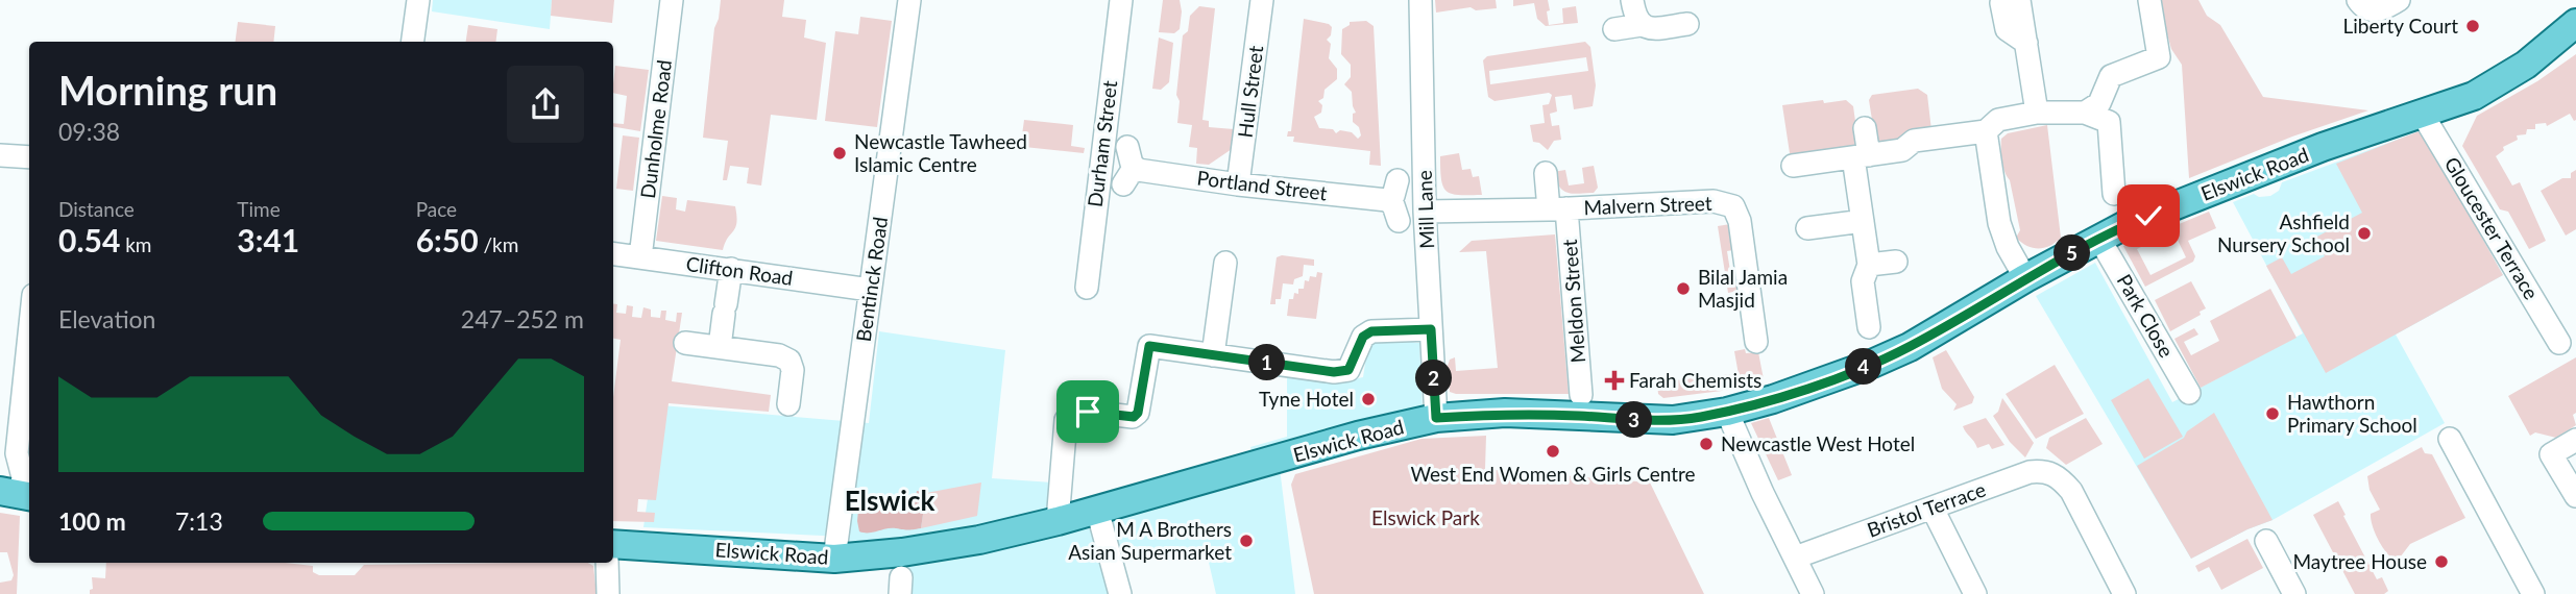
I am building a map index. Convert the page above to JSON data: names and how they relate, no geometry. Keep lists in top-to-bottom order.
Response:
{
  "streets": {
    "main road": ["Elswick Road"],
    "street": [
      "Hull Street",
      "Dunholme Road",
      "Durham Street",
      "Portland Street",
      "Malvern Street",
      "Mill Lane",
      "Gloucester Terrace",
      "Clifton Road",
      "Bentinck Road",
      "Meldon Street",
      "Park Close",
      "Bristol Terrace"
    ]
  },
  "crossings": [
    ["Hull Street", "Portland Street"],
    ["Dunholme Road", "Clifton Road"],
    ["Elswick Road", "Mill Lane"],
    ["Elswick Road", "Gloucester Terrace"],
    ["Elswick Road", "Bentinck Road"],
    ["Elswick Road", "Park Close"],
    ["Malvern Street", "Mill Lane"],
    ["Malvern Street", "Meldon Street"],
    ["Clifton Road", "Bentinck Road"]
  ],
  "districts": ["Elswick"],
  "parks": ["Elswick Park"],
  "places": {
    "other": [
      "Liberty Court",
      "Newcastle Tawheed Islamic Centre",
      "Ashfield Nursery School",
      "Bilal Jamia Masjid",
      "Tyne Hotel",
      "Hawthorn Primary School",
      "Newcastle West Hotel",
      "West End Women & Girls Centre",
      "M A Brothers Asian Supermarket",
      "Maytree House"
    ],
    "health": ["Farah Chemists"]
  },
  "page": {
    "heading": ["Morning run", "09:38"],
    "stats": [
      ["Distance", "0.54 km"],
      ["Time", "3:41"],
      ["Pace", "6:50 /km"]
    ],
    "pins": [
      "5",
      "1",
      "4",
      "2",
      "3"
    ],
    "chart": ["Elevation", "247–252 m"],
    "list": [
      {
        "name": "100 m",
        "note": "7:13"
      }
    ]
  }
}
